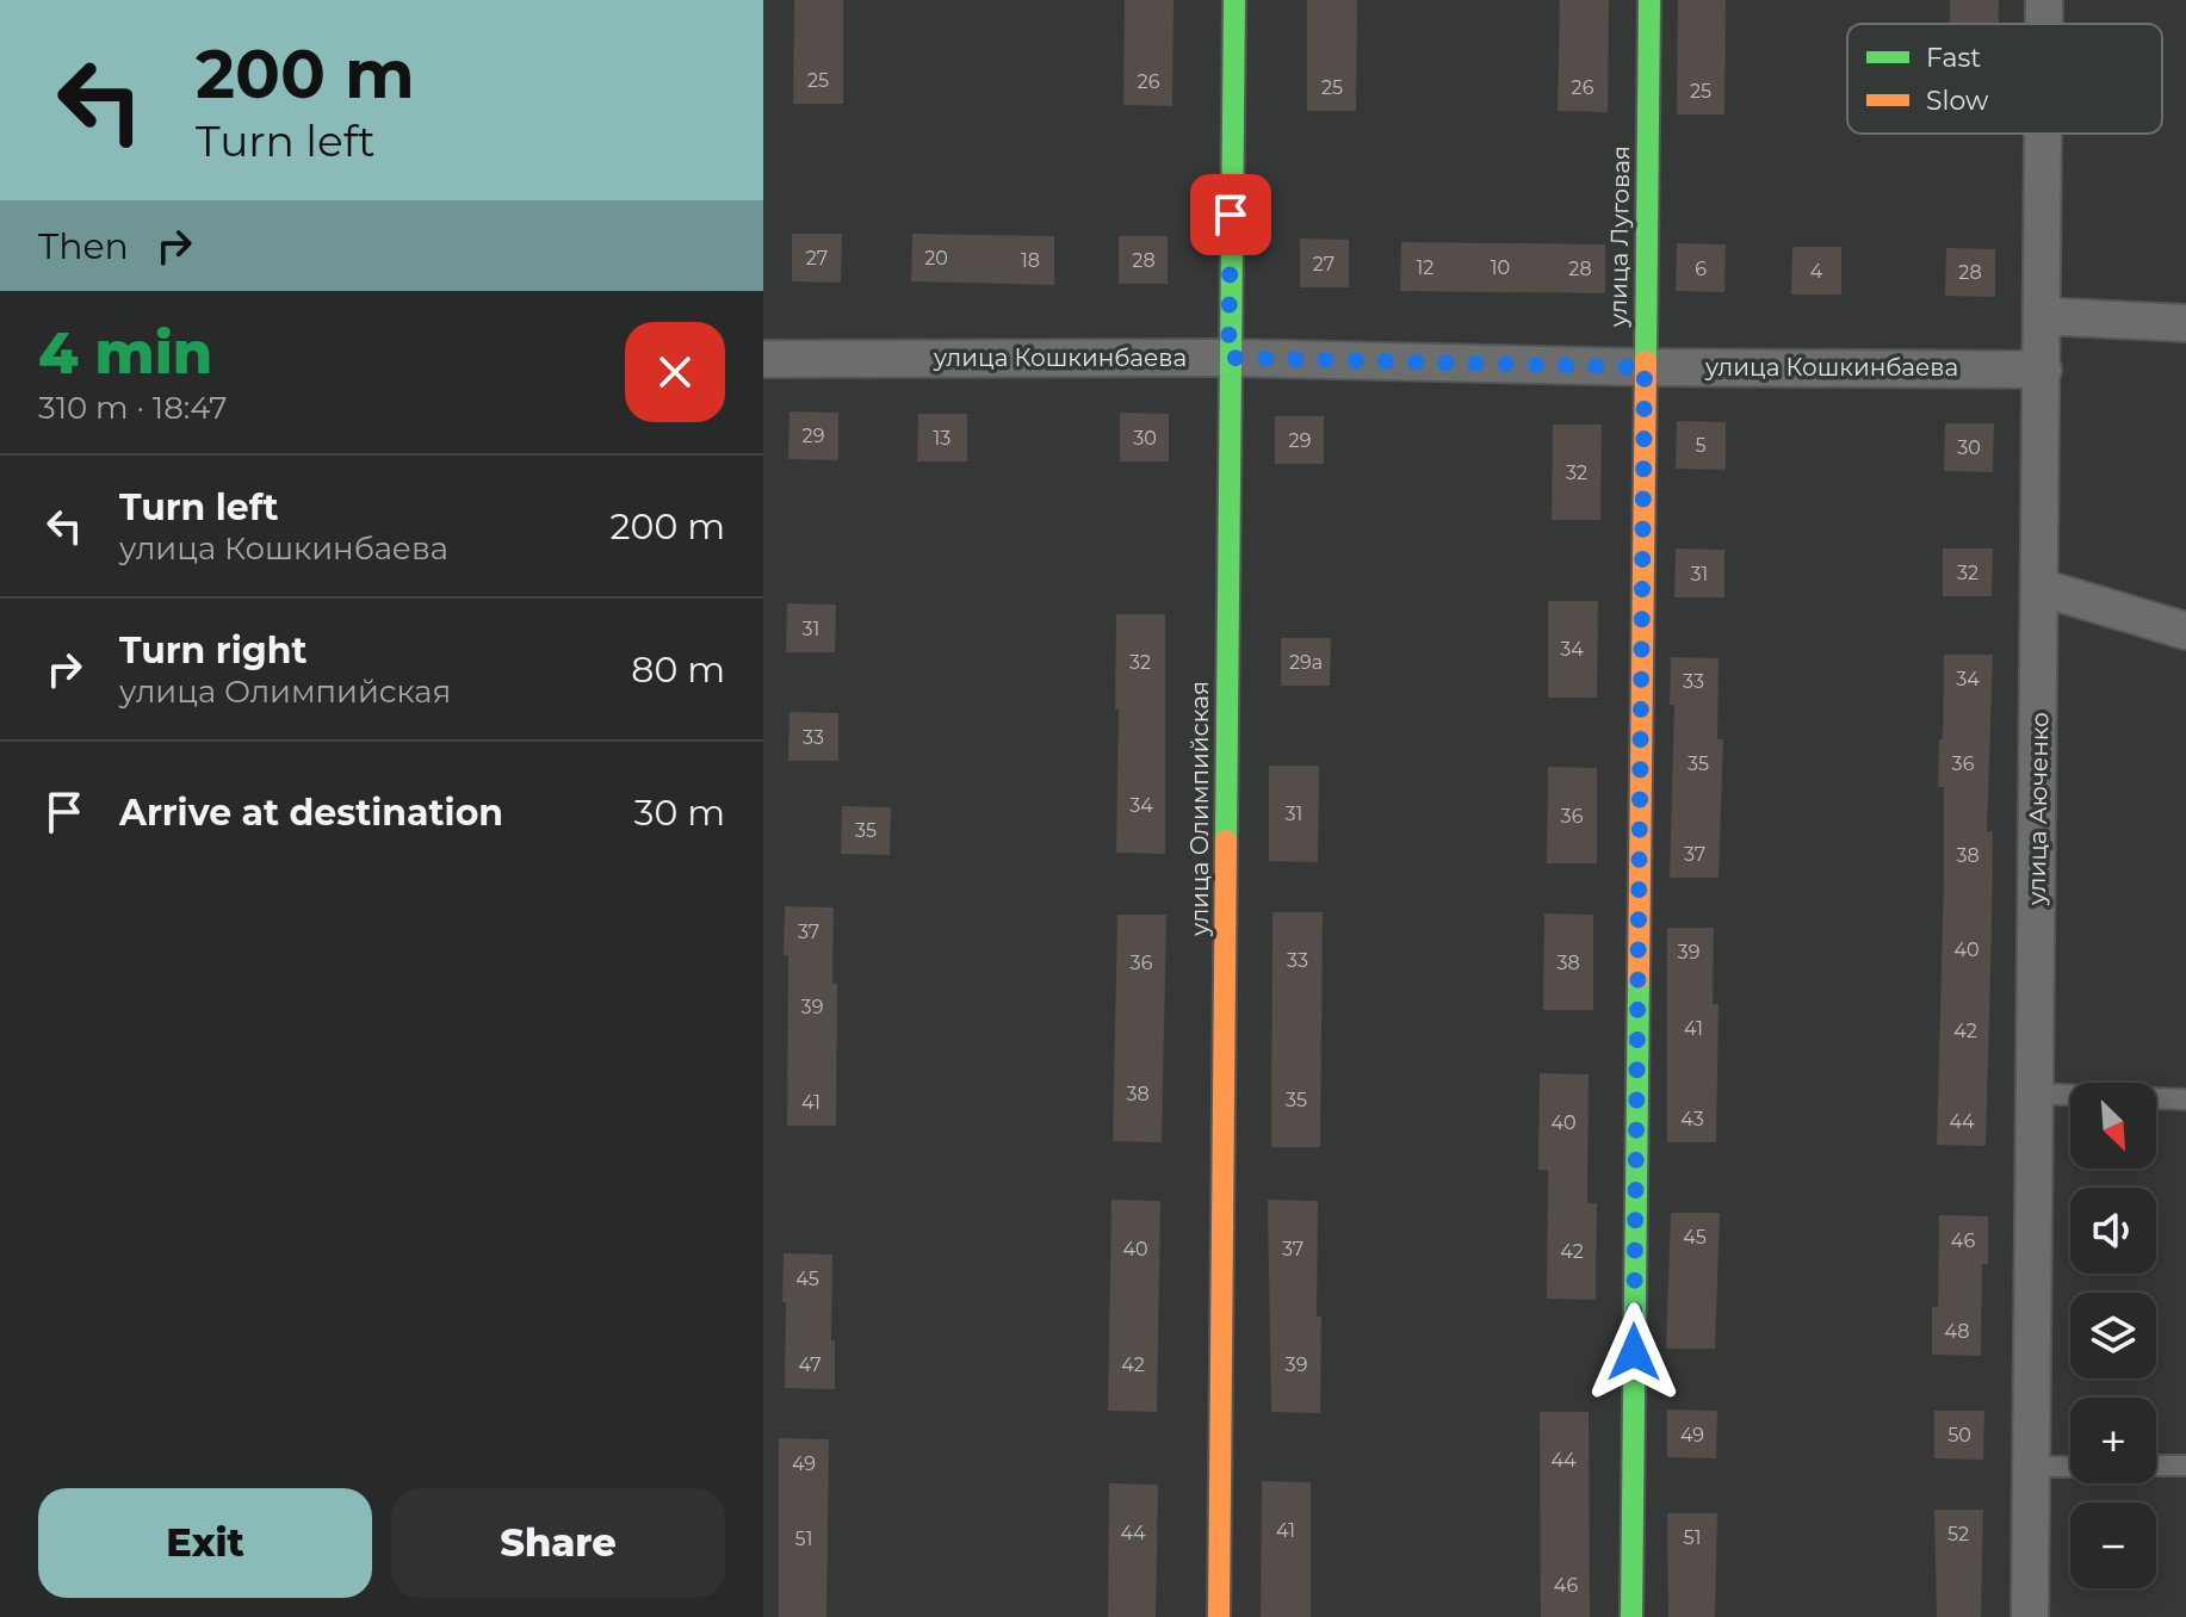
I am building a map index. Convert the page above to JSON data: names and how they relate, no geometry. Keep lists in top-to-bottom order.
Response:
{
  "streets": {
    "street": [
      "улица Луговая",
      "улица Кошкинбаева",
      "улица Олимпийская",
      "улица Аюченко"
    ]
  },
  "crossings": [
    ["улица Луговая", "улица Кошкинбаева"],
    ["улица Кошкинбаева", "улица Олимпийская"],
    ["улица Кошкинбаева", "улица Аюченко"]
  ],
  "house_numbers": [
    "25",
    "26",
    "25",
    "26",
    "25",
    "27",
    "20",
    "18",
    "28",
    "27",
    "12",
    "10",
    "28",
    "6",
    "4",
    "28",
    "29",
    "13",
    "30",
    "29",
    "5",
    "30",
    "32",
    "32",
    "31",
    "31",
    "34",
    "32",
    "29а",
    "34",
    "33",
    "33",
    "35",
    "36",
    "34",
    "31",
    "36",
    "35",
    "37",
    "38",
    "37",
    "40",
    "39",
    "33",
    "36",
    "38",
    "39",
    "41",
    "42",
    "38",
    "35",
    "41",
    "43",
    "44",
    "40",
    "45",
    "46",
    "40",
    "37",
    "42",
    "45",
    "48",
    "47",
    "42",
    "39",
    "49",
    "50",
    "44",
    "49",
    "41",
    "44",
    "52",
    "51",
    "51",
    "46"
  ],
  "legend": ["Fast", "Slow"],
  "north": "bottom right",
  "page": {
    "turn": ["200 m", "Turn left"],
    "then": "Then",
    "heading": ["4 min", "310 m · 18:47"],
    "list": [
      {
        "name": "Turn left",
        "note": "улица Кошкинбаева",
        "value": "200 m"
      },
      {
        "name": "Turn right",
        "note": "улица Олимпийская",
        "value": "80 m"
      },
      {
        "name": "Arrive at destination",
        "value": "30 m"
      }
    ],
    "map_buttons": ["+", "−"],
    "buttons": ["Exit", "Share"]
  }
}
